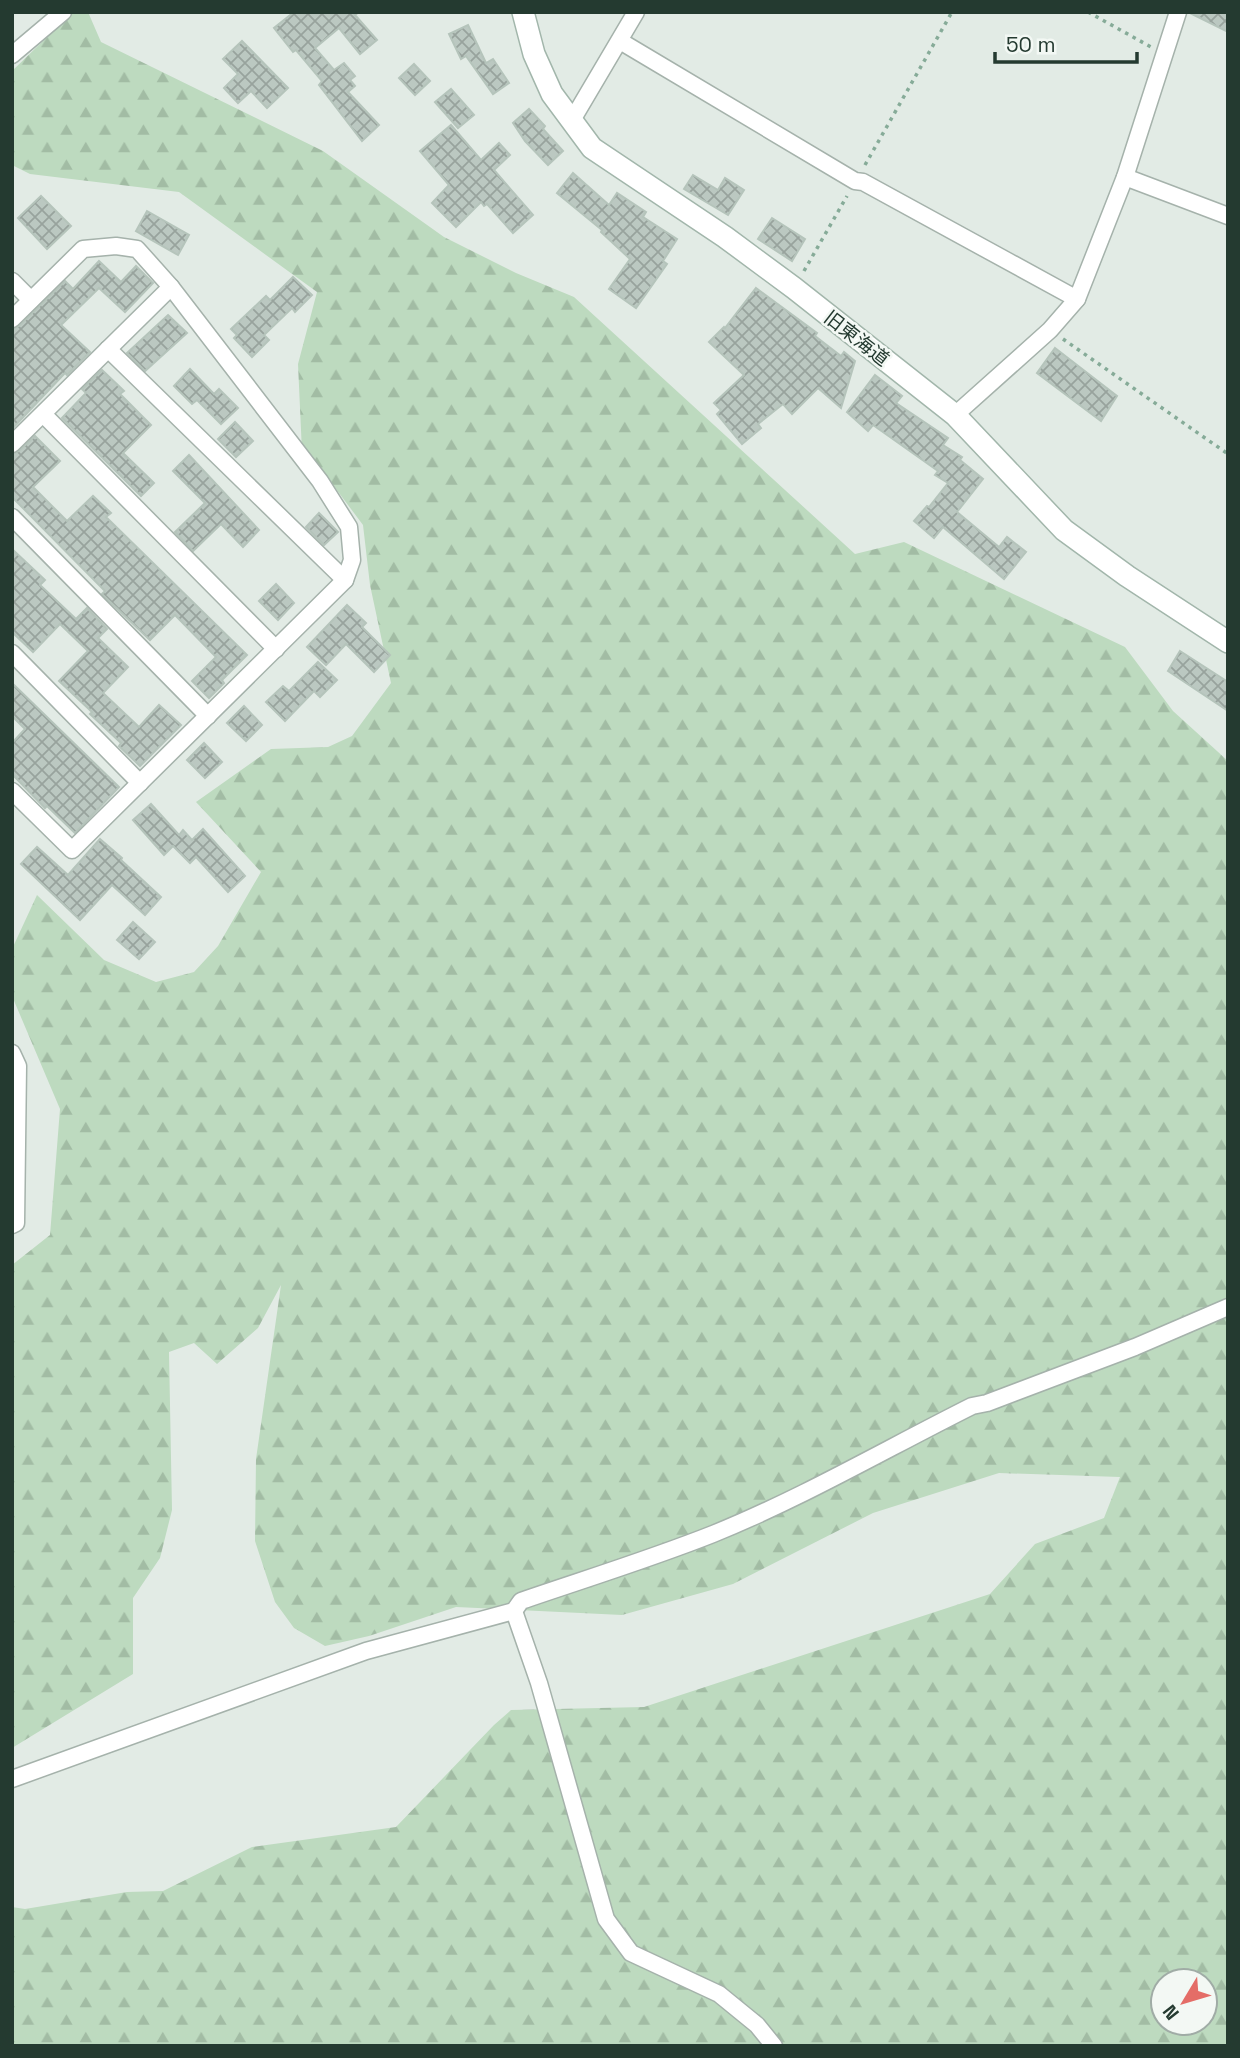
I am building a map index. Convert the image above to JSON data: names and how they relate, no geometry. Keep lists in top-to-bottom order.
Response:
{
  "streets": {
    "street": ["旧東海道"]
  },
  "scale_bar": "50 m",
  "north": "bottom left"
}
